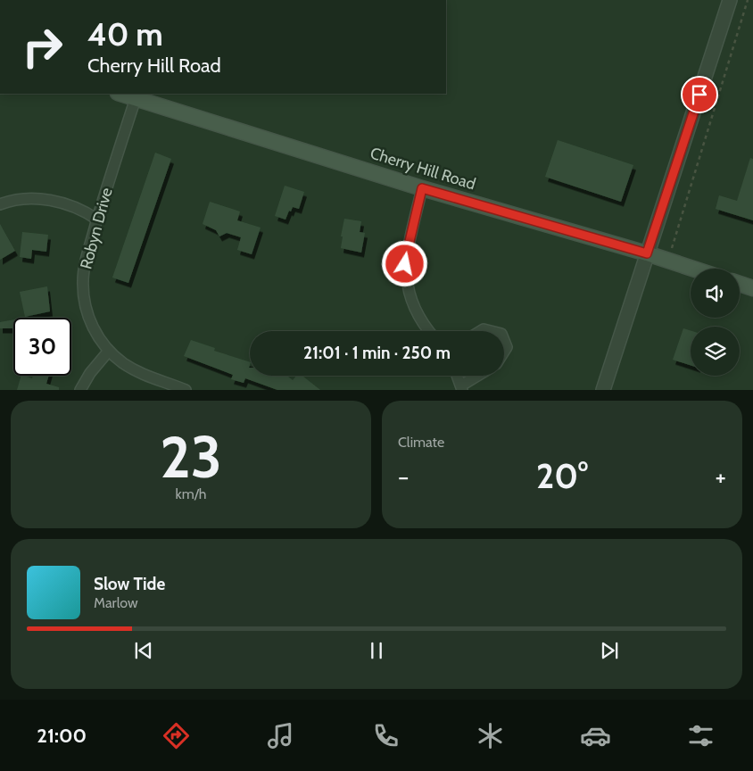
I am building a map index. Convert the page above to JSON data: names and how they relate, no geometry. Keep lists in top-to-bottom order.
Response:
{
  "streets": {
    "main road": ["Cherry Hill Road"],
    "street": ["Robyn Drive"]
  },
  "crossings": [
    ["Cherry Hill Road", "Robyn Drive"]
  ],
  "page": {
    "turn": ["40 m", "Cherry Hill Road"],
    "limit": "30",
    "trip": "21:01 · 1 min · 250 m",
    "tile": [
      ["23", "km/h"],
      "Climate"
    ],
    "heat": ["−", "20°", "+"],
    "song": ["Slow Tide", "Marlow"],
    "tabs": "21:00"
  }
}
